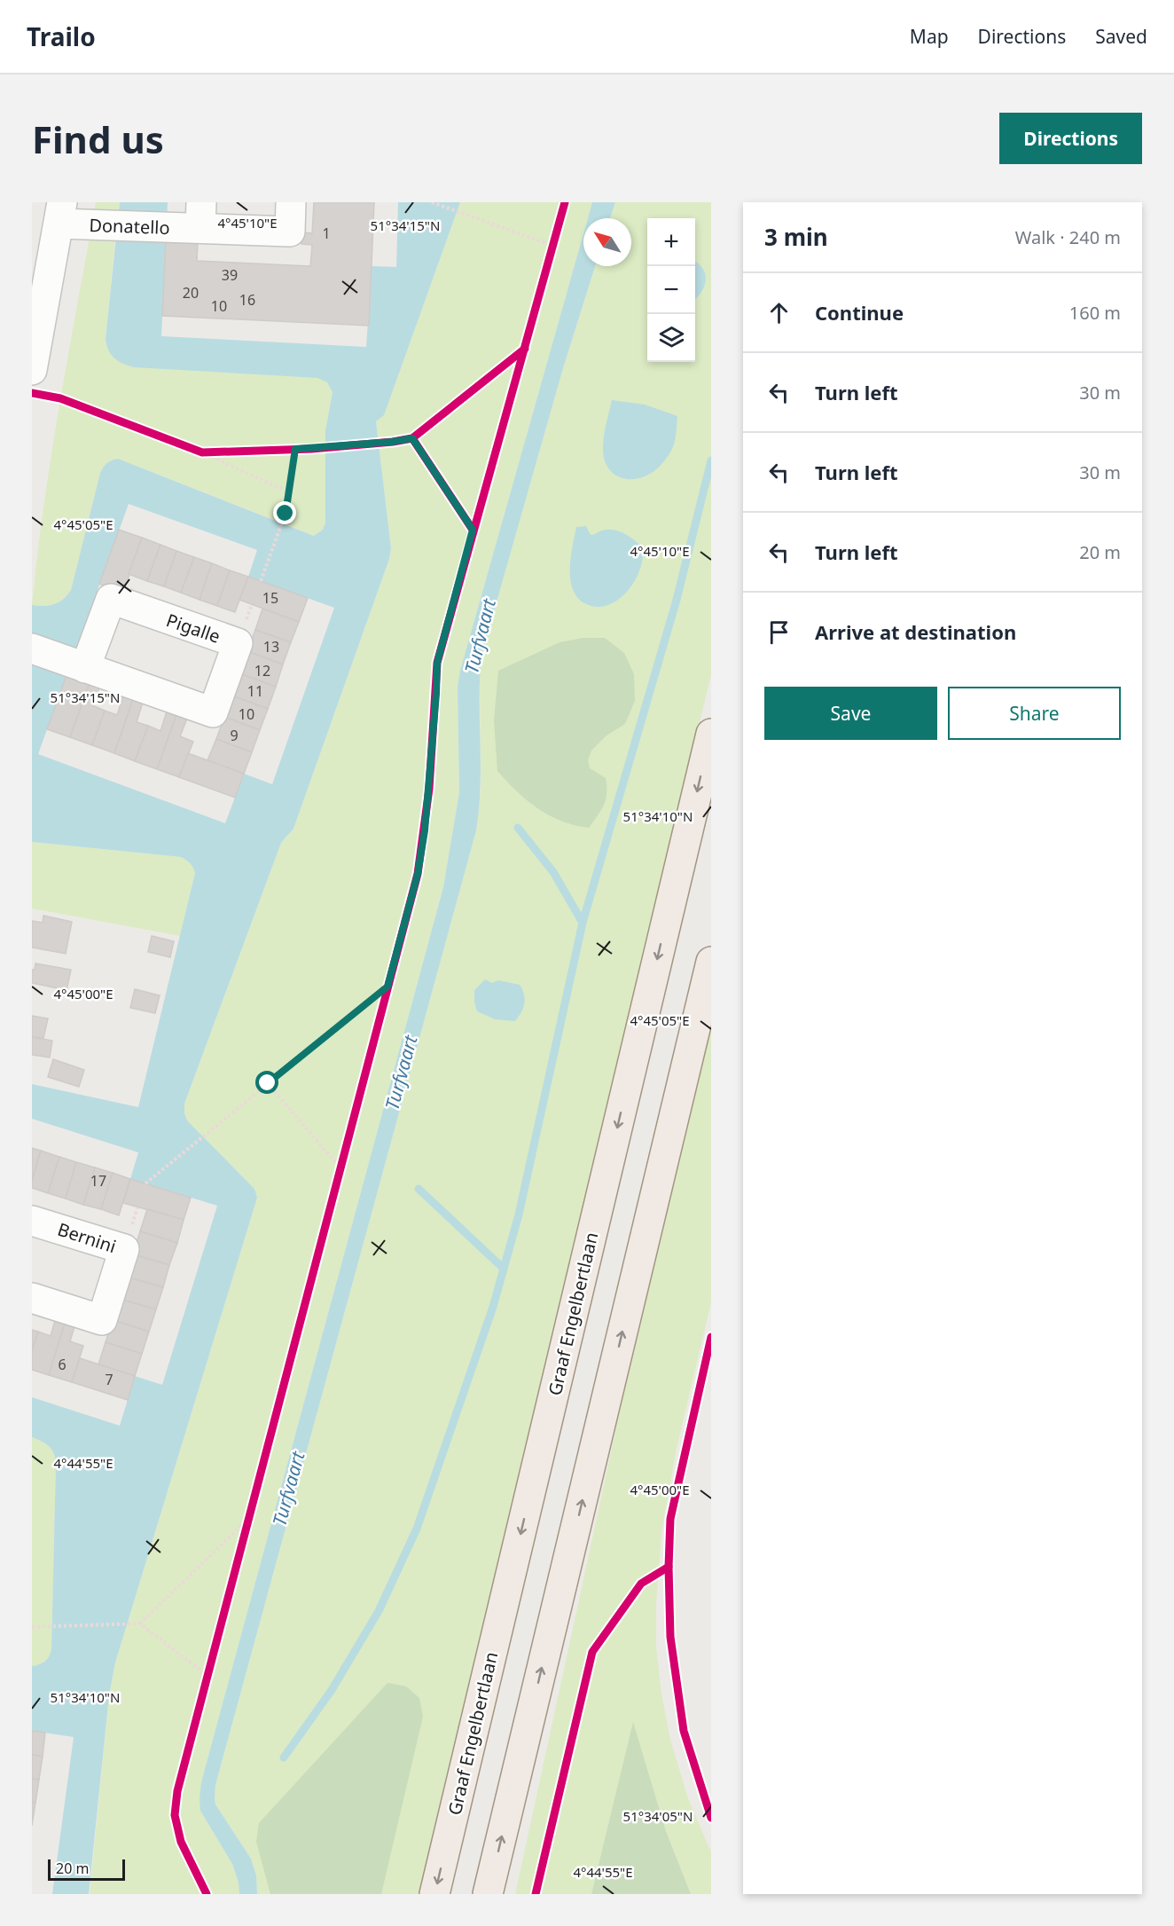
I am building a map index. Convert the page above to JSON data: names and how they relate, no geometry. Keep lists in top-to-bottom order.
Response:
{
  "streets": {
    "main road": ["Graaf Engelbertlaan"],
    "street": ["Donatello", "Pigalle", "Bernini"]
  },
  "water": ["Turfvaart"],
  "house_numbers": [
    "1",
    "39",
    "20",
    "16",
    "10",
    "15",
    "13",
    "12",
    "11",
    "10",
    "9",
    "17",
    "6",
    "7"
  ],
  "scale_bar": "20 m",
  "north": "top left",
  "page": {
    "header": "Trailo",
    "nav": ["Map", "Directions", "Saved"],
    "buttons": [
      "Directions",
      ["Save", "Share"]
    ],
    "title": "Find us",
    "heading": ["3 min", "Walk · 240 m"],
    "map_buttons": ["+", "−"],
    "list": [
      ["Continue", "160 m"],
      ["Turn left", "30 m"],
      ["Turn left", "30 m"],
      ["Turn left", "20 m"],
      "Arrive at destination"
    ],
    "scale": "20 m"
  },
  "coordinates": [
    "4°45'10\"E",
    "51°34'15\"N",
    "4°45'05\"E",
    "51°34'10\"N",
    "4°45'00\"E",
    "4°44'55\"E",
    "51°34'05\"N"
  ]
}
